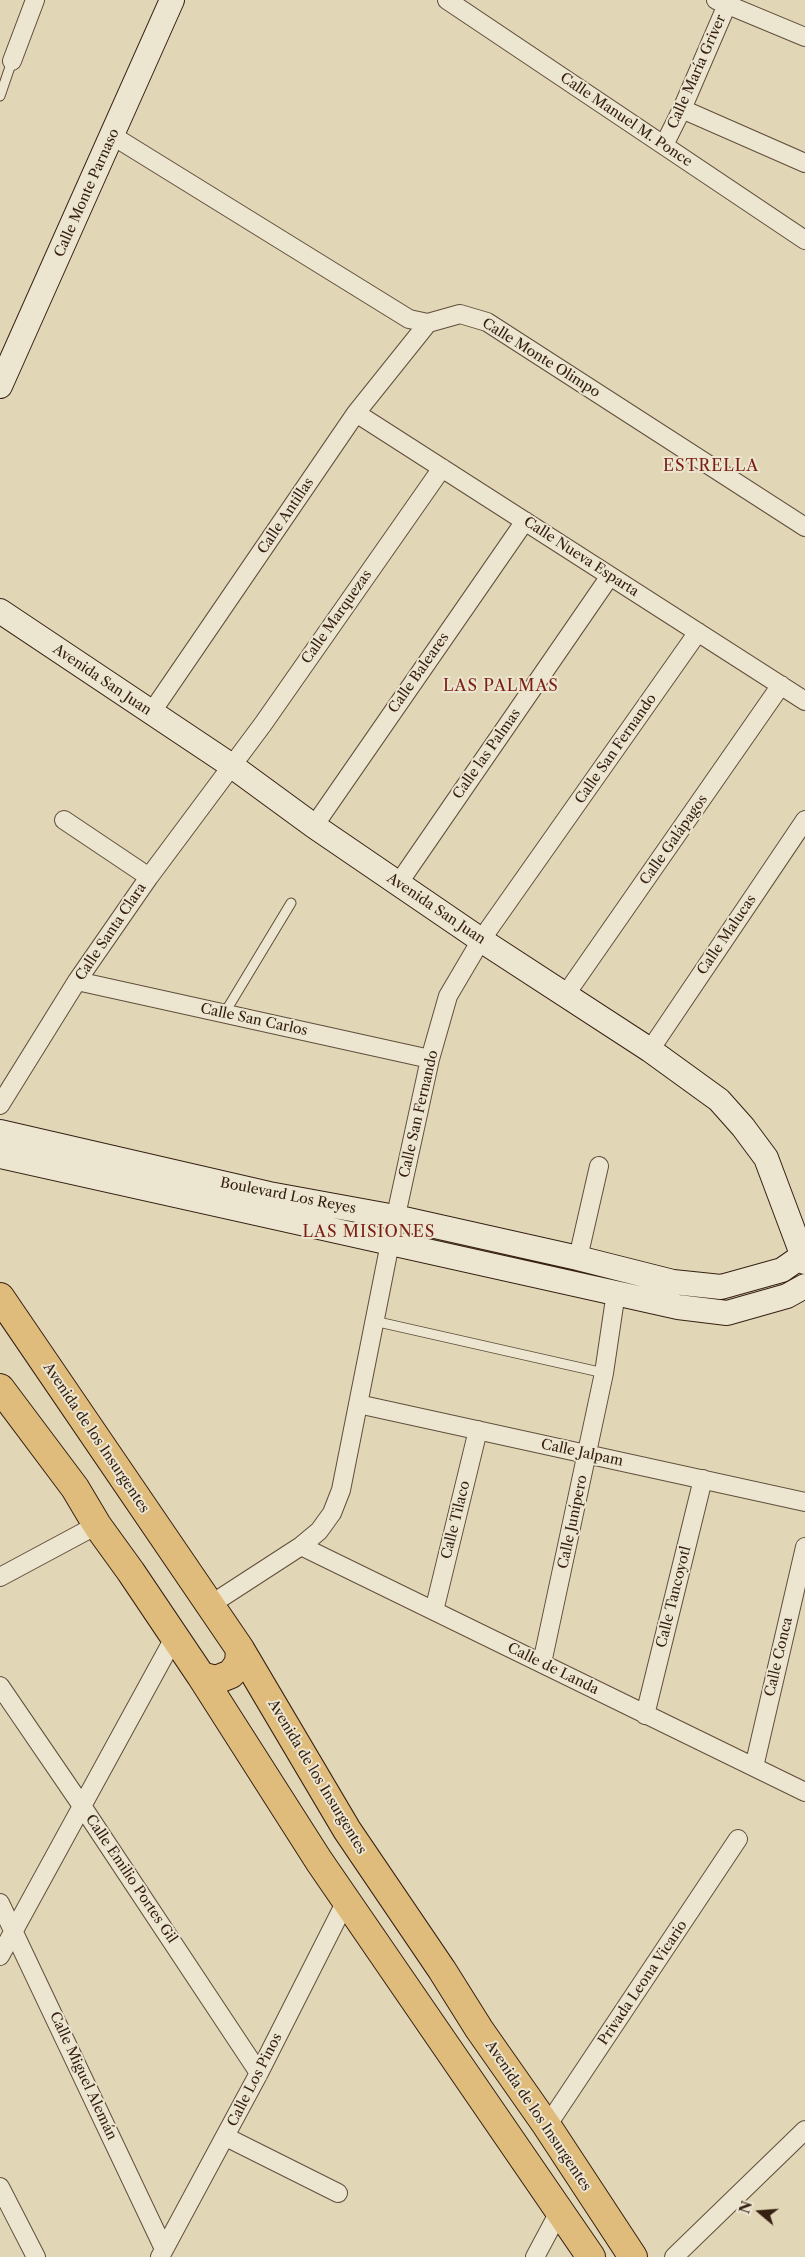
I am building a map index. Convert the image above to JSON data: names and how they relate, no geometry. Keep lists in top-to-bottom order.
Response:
{
  "streets": {
    "main road": [
      "Calle Monte Parnaso",
      "Avenida San Juan",
      "Boulevard Los Reyes",
      "Avenida de los Insurgentes"
    ],
    "street": [
      "Calle María Griver",
      "Calle Manuel M. Ponce",
      "Calle Monte Olimpo",
      "Calle Antillas",
      "Calle Nueva Esparta",
      "Calle Marquezas",
      "Calle Baleares",
      "Calle San Fernando",
      "Calle las Palmas",
      "Calle Galápagos",
      "Calle Santa Clara",
      "Calle Malucas",
      "Calle San Carlos",
      "Calle Jalpam",
      "Calle Tilaco",
      "Calle Junípero",
      "Calle Tancoyotl",
      "Calle Conca",
      "Calle de Landa",
      "Calle Emilio Portes Gil",
      "Privada Leona Vicario",
      "Calle Miguel Alemán",
      "Calle Los Pinos"
    ]
  },
  "crossings": [
    ["Calle María Griver", "Calle Manuel M. Ponce"],
    ["Calle Monte Olimpo", "Calle Antillas"],
    ["Calle Antillas", "Calle Nueva Esparta"],
    ["Calle Antillas", "Avenida San Juan"],
    ["Calle Nueva Esparta", "Calle Marquezas"],
    ["Calle Nueva Esparta", "Calle Baleares"],
    ["Calle Nueva Esparta", "Calle San Fernando"],
    ["Calle Nueva Esparta", "Calle las Palmas"],
    ["Calle Nueva Esparta", "Calle Galápagos"],
    ["Calle Marquezas", "Avenida San Juan"],
    ["Calle Marquezas", "Calle Santa Clara"],
    ["Calle Baleares", "Avenida San Juan"],
    ["Avenida San Juan", "Calle San Fernando"],
    ["Avenida San Juan", "Calle las Palmas"],
    ["Avenida San Juan", "Calle Galápagos"],
    ["Avenida San Juan", "Calle Santa Clara"],
    ["Avenida San Juan", "Calle Malucas"],
    ["Avenida San Juan", "Boulevard Los Reyes"],
    ["Calle San Fernando", "Calle San Carlos"],
    ["Calle San Fernando", "Boulevard Los Reyes"],
    ["Calle San Fernando", "Avenida de los Insurgentes"],
    ["Calle San Fernando", "Calle Jalpam"],
    ["Calle San Fernando", "Calle de Landa"],
    ["Calle Santa Clara", "Calle San Carlos"],
    ["Boulevard Los Reyes", "Calle Junípero"],
    ["Avenida de los Insurgentes", "Privada Leona Vicario"],
    ["Calle Jalpam", "Calle Tilaco"],
    ["Calle Jalpam", "Calle Junípero"],
    ["Calle Jalpam", "Calle Tancoyotl"],
    ["Calle Tilaco", "Calle de Landa"],
    ["Calle Junípero", "Calle de Landa"],
    ["Calle Tancoyotl", "Calle de Landa"],
    ["Calle Conca", "Calle de Landa"],
    ["Calle Emilio Portes Gil", "Calle Los Pinos"],
    ["Calle Miguel Alemán", "Calle Los Pinos"]
  ],
  "districts": ["ESTRELLA", "LAS PALMAS", "LAS MISIONES"],
  "north": "left"
}
